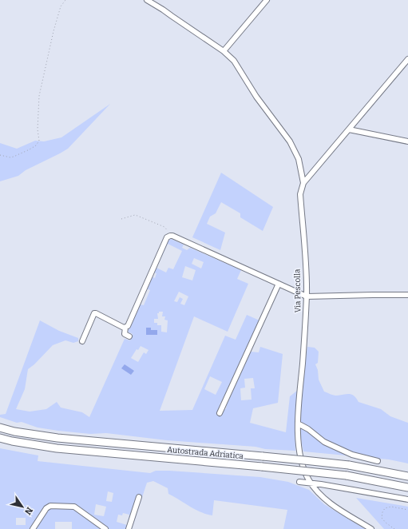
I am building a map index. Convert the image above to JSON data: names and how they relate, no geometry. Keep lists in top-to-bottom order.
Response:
{
  "streets": {
    "highway": ["Autostrada Adriatica"],
    "street": ["Via Pescolla"]
  },
  "north": "bottom right"
}
